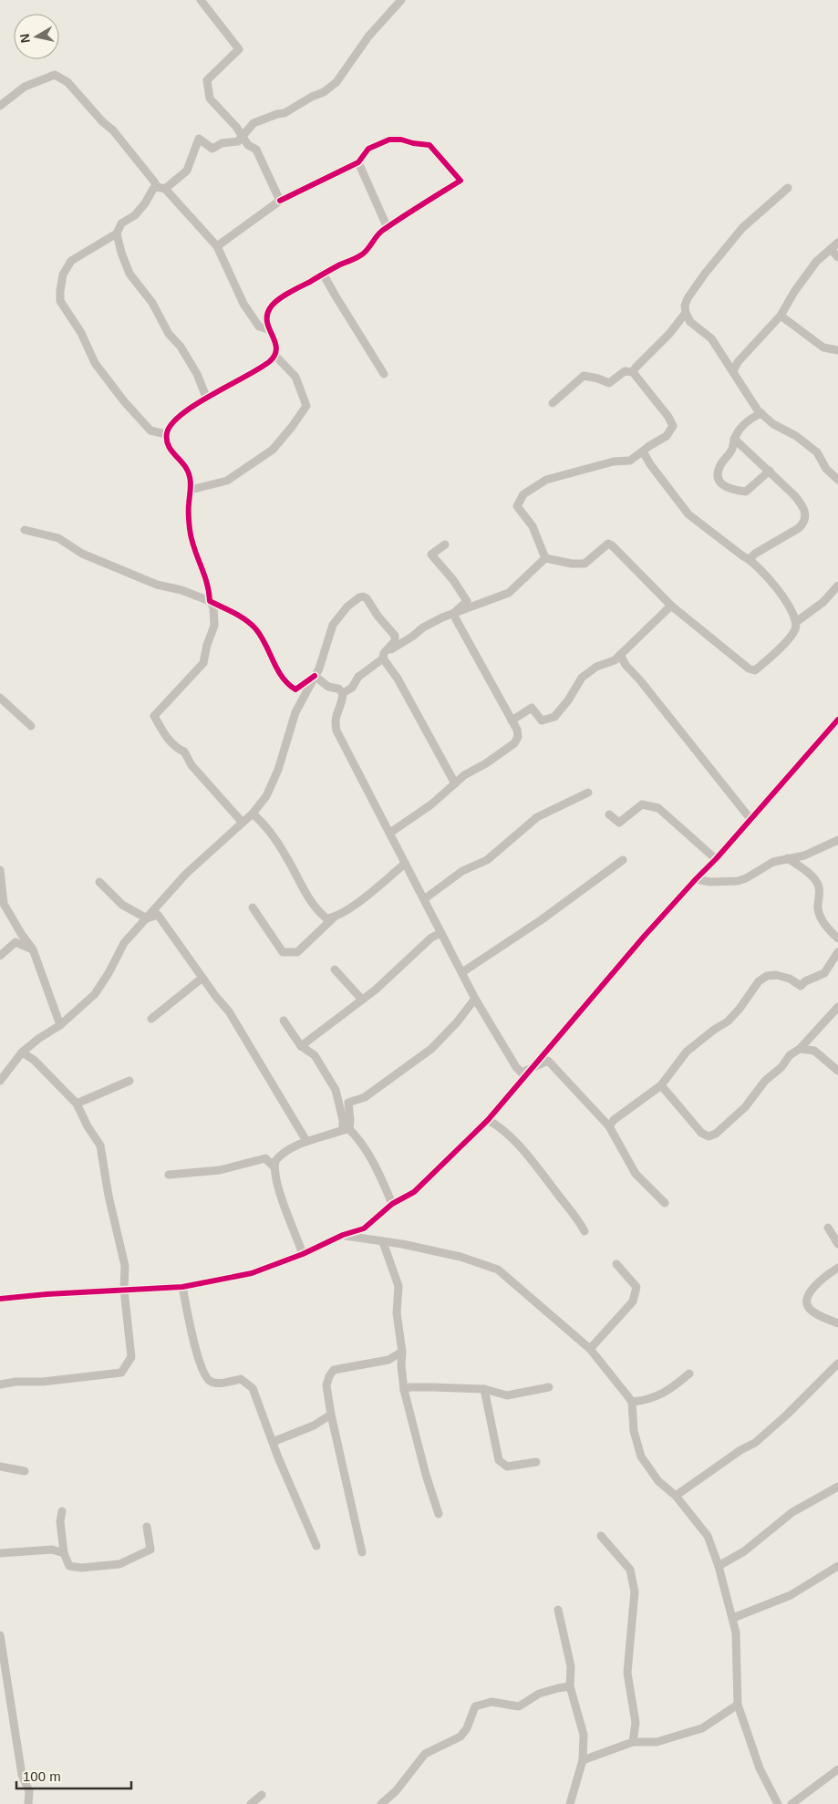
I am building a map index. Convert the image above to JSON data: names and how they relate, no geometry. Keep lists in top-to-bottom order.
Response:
{
  "scale_bar": "100 m",
  "north": "left"
}
